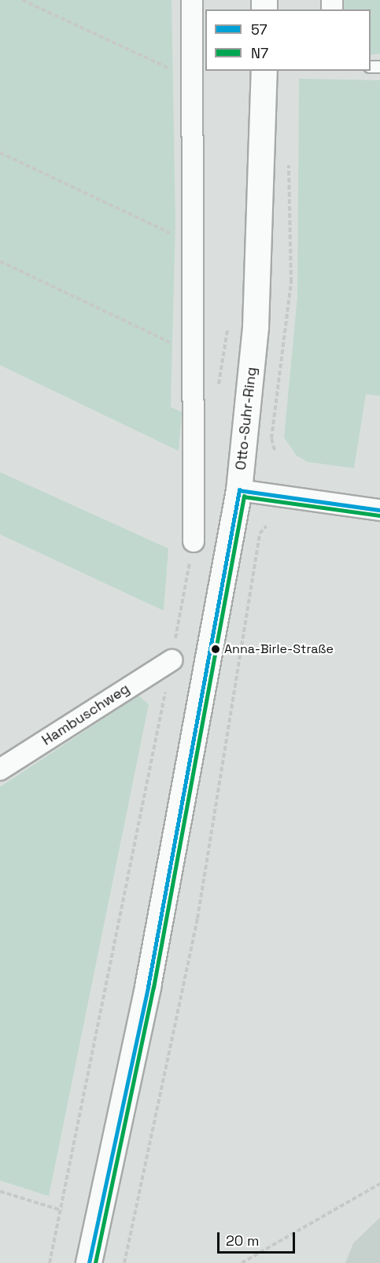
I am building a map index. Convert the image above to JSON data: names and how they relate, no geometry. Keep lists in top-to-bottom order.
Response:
{
  "streets": {
    "street": ["Otto-Suhr-Ring", "Hambuschweg"]
  },
  "places": ["Anna-Birle-Straße"],
  "lines": ["transit line 57", "transit line N7"],
  "legend": ["57", "N7"],
  "scale_bar": "20 m"
}
